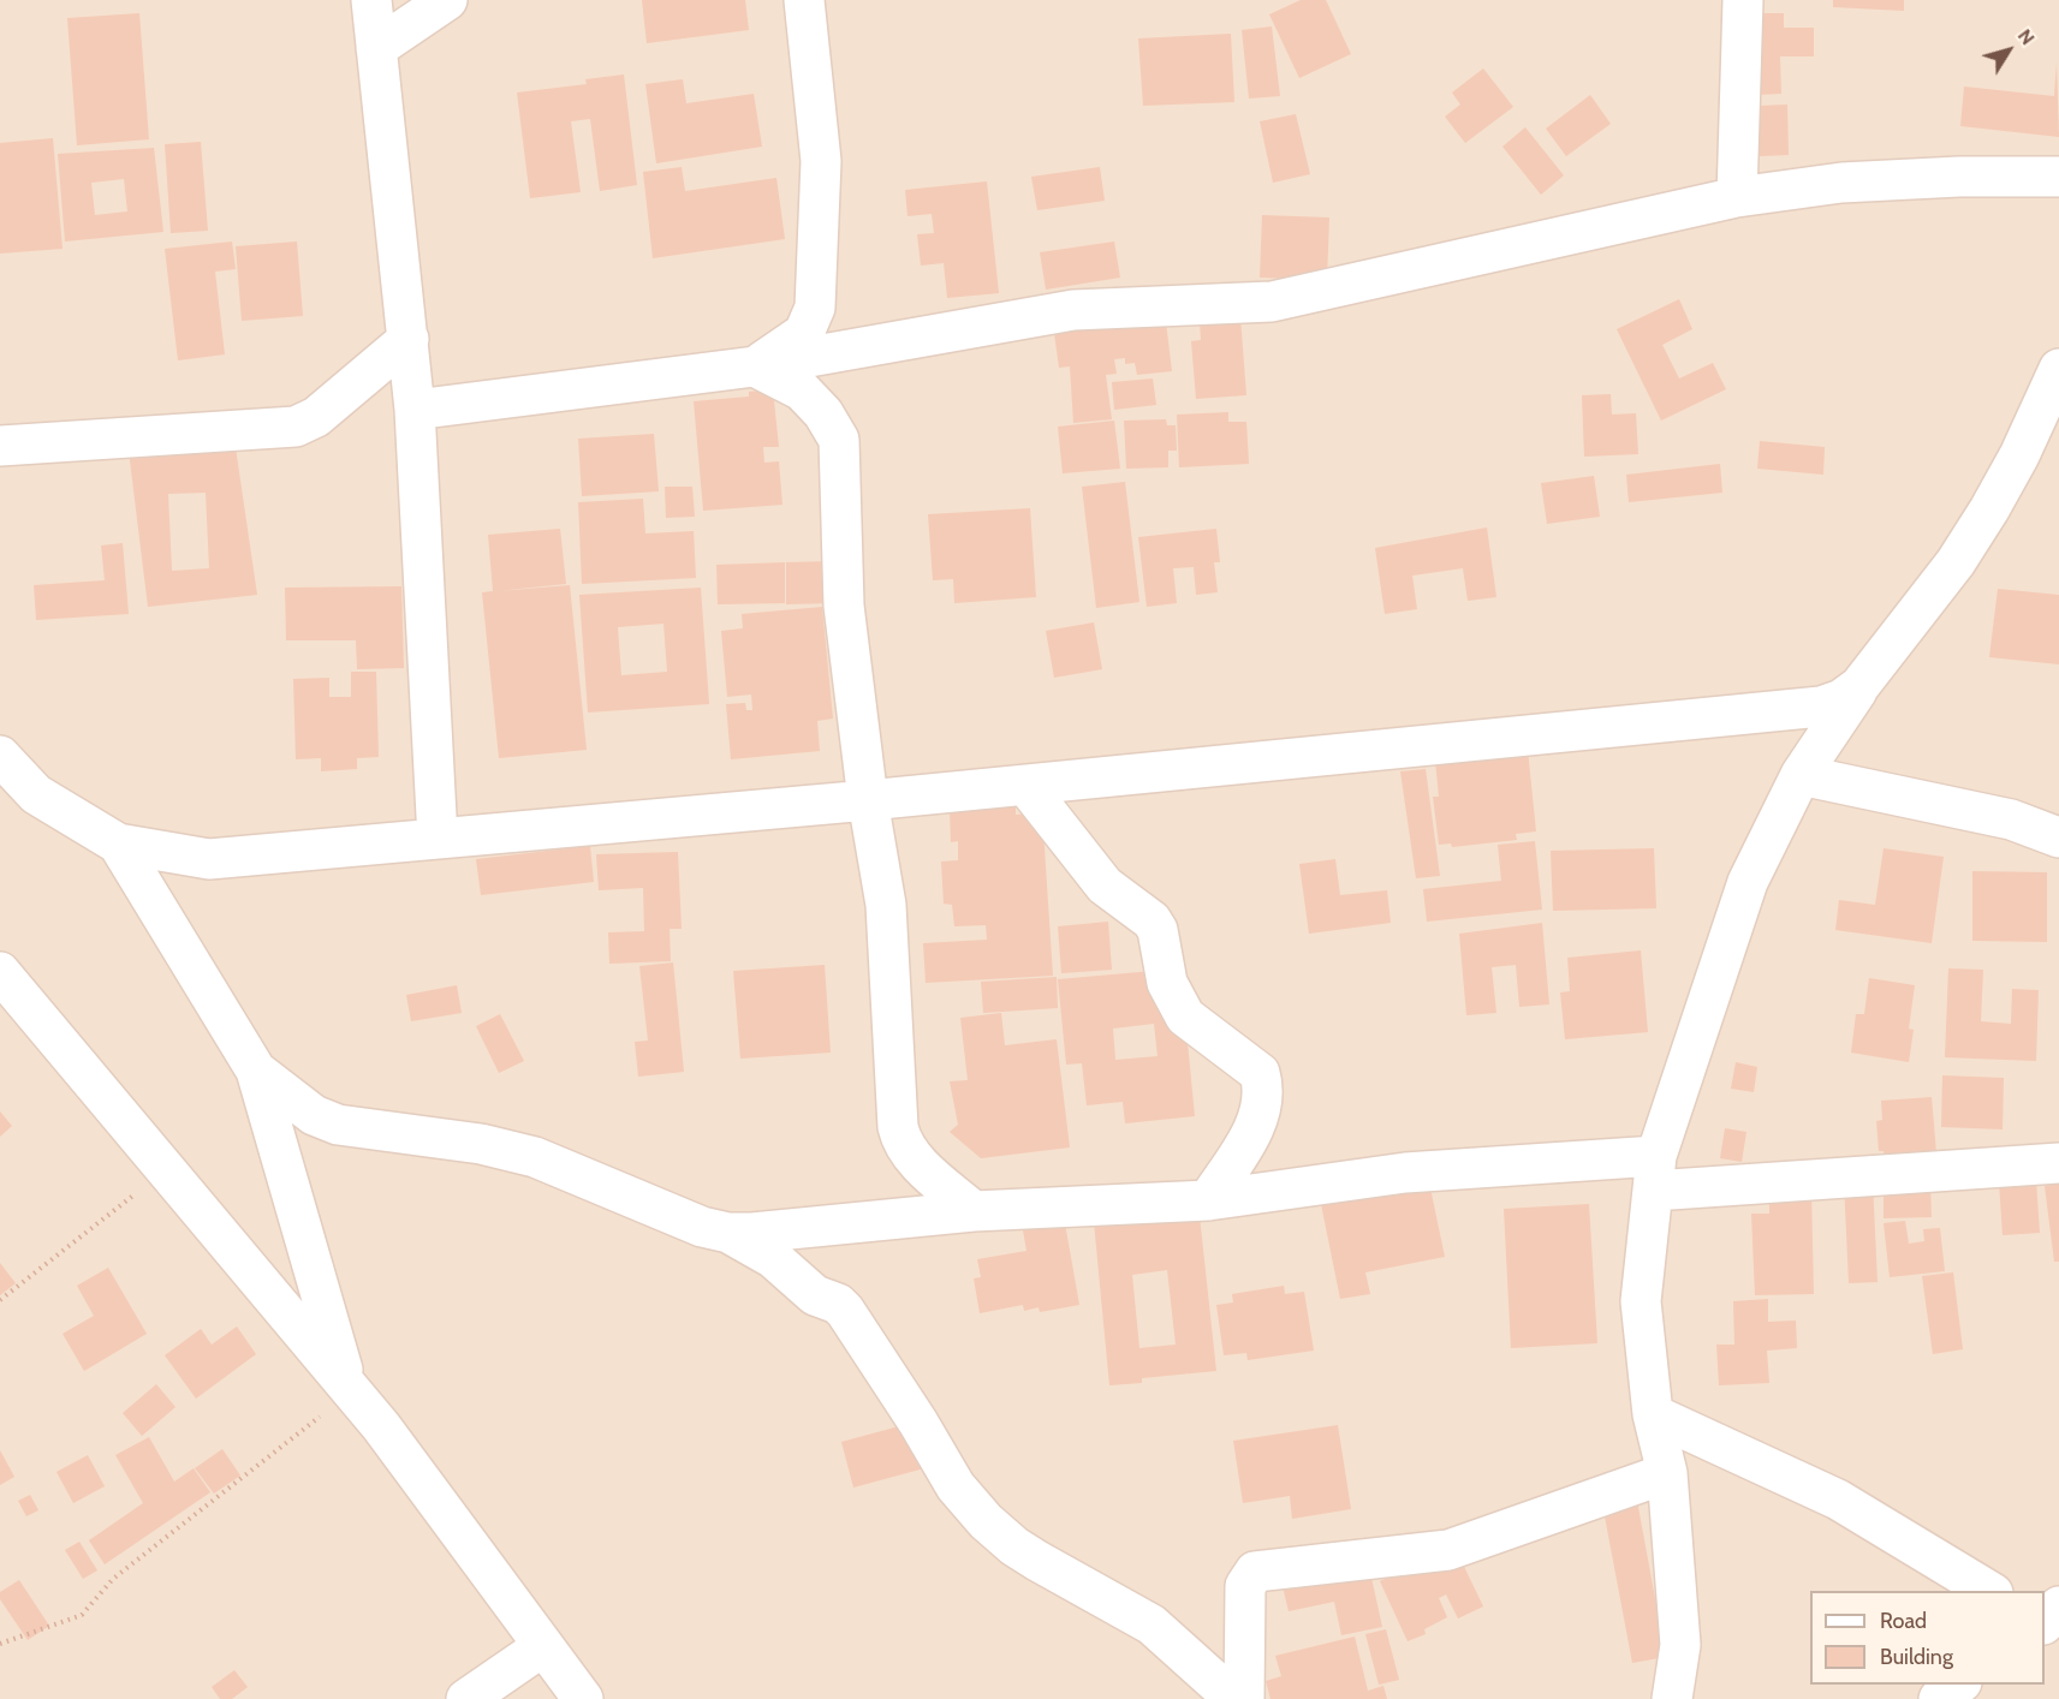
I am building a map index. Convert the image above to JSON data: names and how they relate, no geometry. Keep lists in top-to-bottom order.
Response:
{
  "legend": ["Road", "Building"],
  "north": "top right"
}
